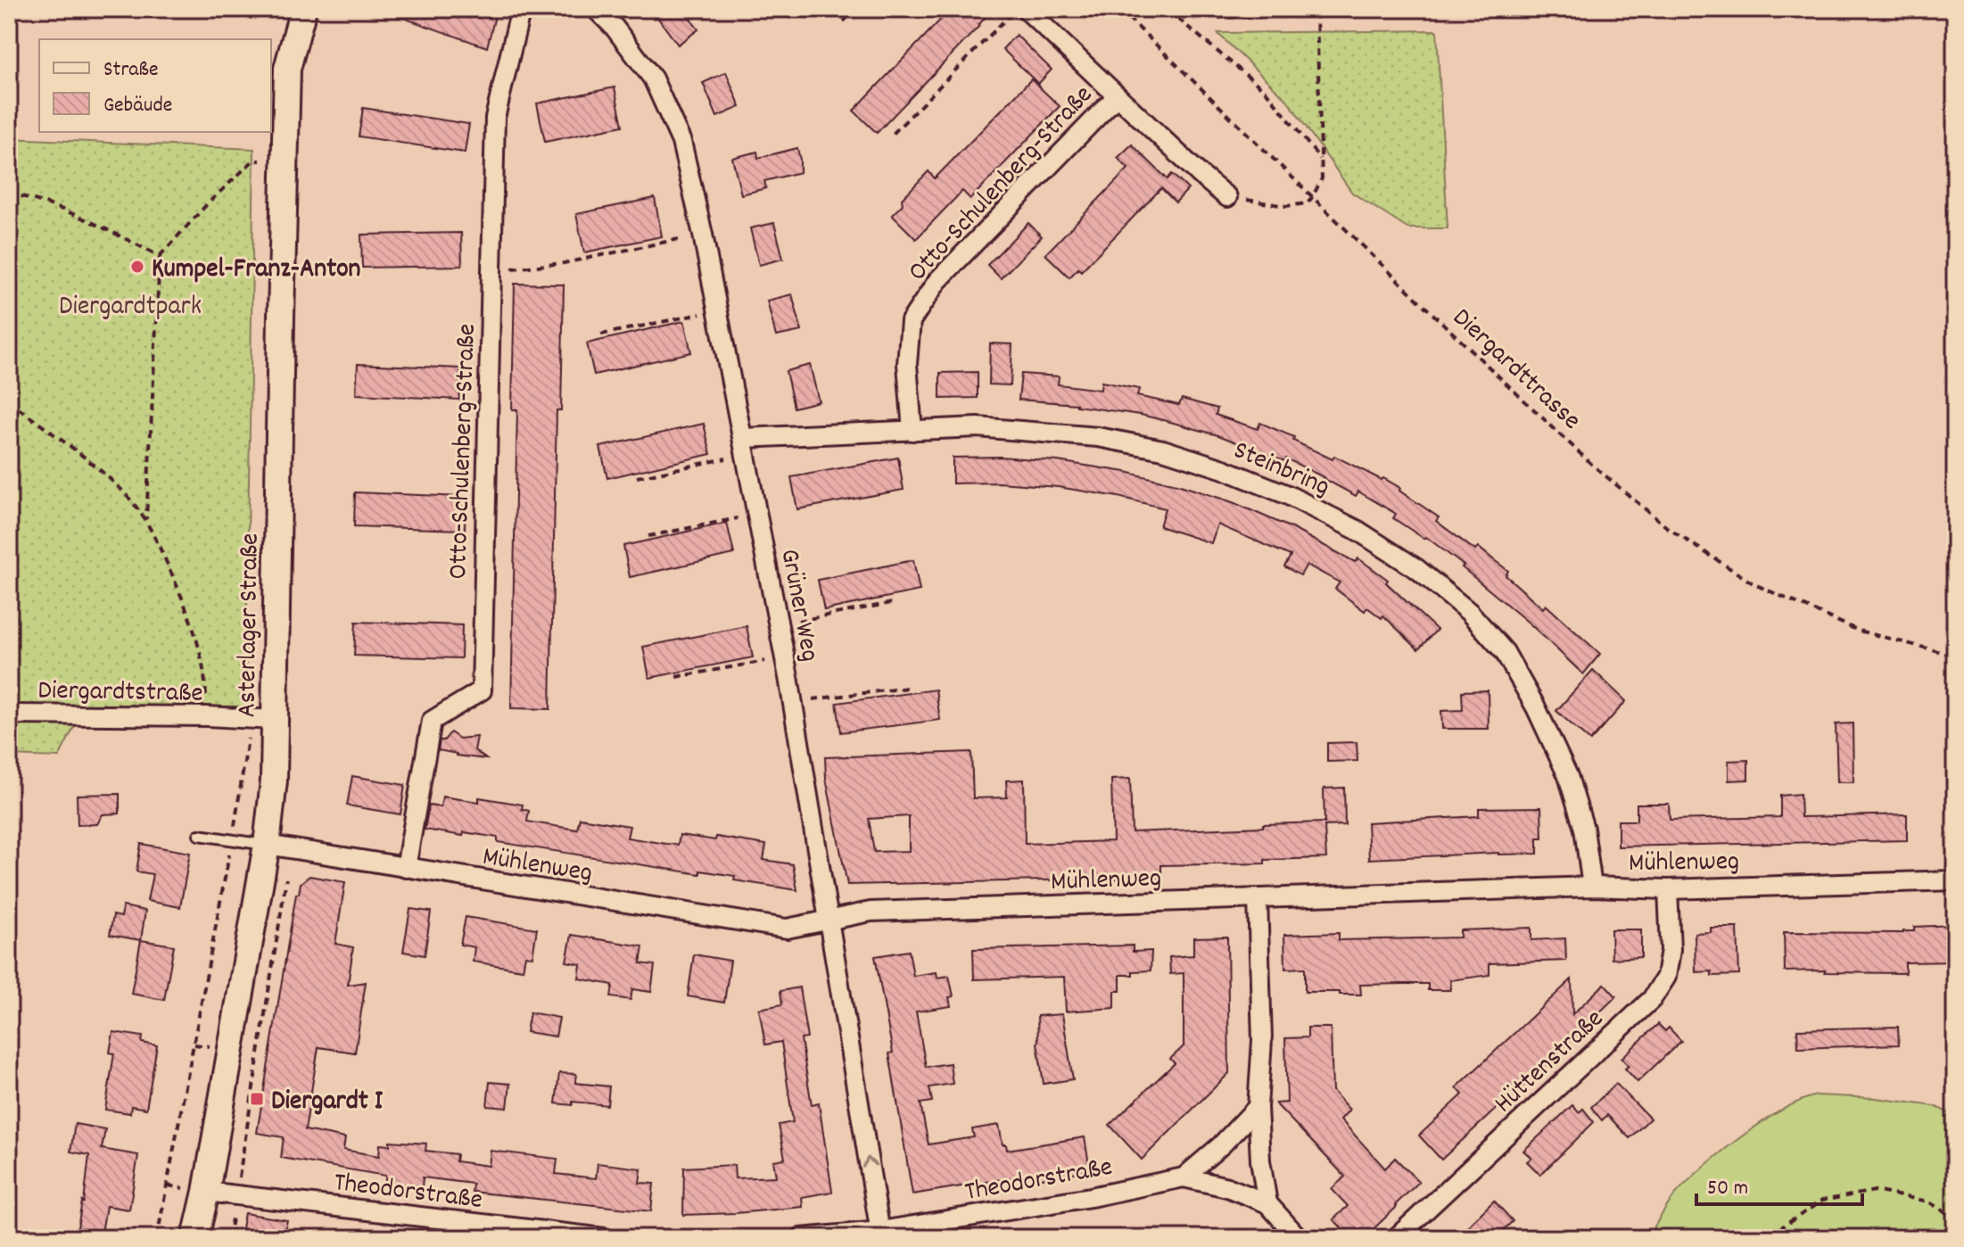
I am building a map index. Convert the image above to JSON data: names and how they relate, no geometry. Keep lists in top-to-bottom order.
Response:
{
  "streets": {
    "main road": ["Asterlager Straße"],
    "street": [
      "Otto-Schulenberg-Straße",
      "Steinbring",
      "Grüner Weg",
      "Diergardtstraße",
      "Mühlenweg",
      "Hüttenstraße",
      "Theodorstraße"
    ],
    "path": ["Diergardttrasse"]
  },
  "crossings": [
    ["Otto-Schulenberg-Straße", "Steinbring"],
    ["Otto-Schulenberg-Straße", "Mühlenweg"],
    ["Steinbring", "Grüner Weg"],
    ["Steinbring", "Mühlenweg"],
    ["Grüner Weg", "Mühlenweg"],
    ["Grüner Weg", "Theodorstraße"],
    ["Asterlager Straße", "Diergardtstraße"],
    ["Asterlager Straße", "Mühlenweg"],
    ["Asterlager Straße", "Theodorstraße"],
    ["Mühlenweg", "Hüttenstraße"]
  ],
  "parks": ["Diergardtpark"],
  "places": {
    "other": ["Kumpel-Franz-Anton"],
    "transit": ["Diergardt I"]
  },
  "legend": ["Straße", "Gebäude"],
  "scale_bar": "50 m"
}
